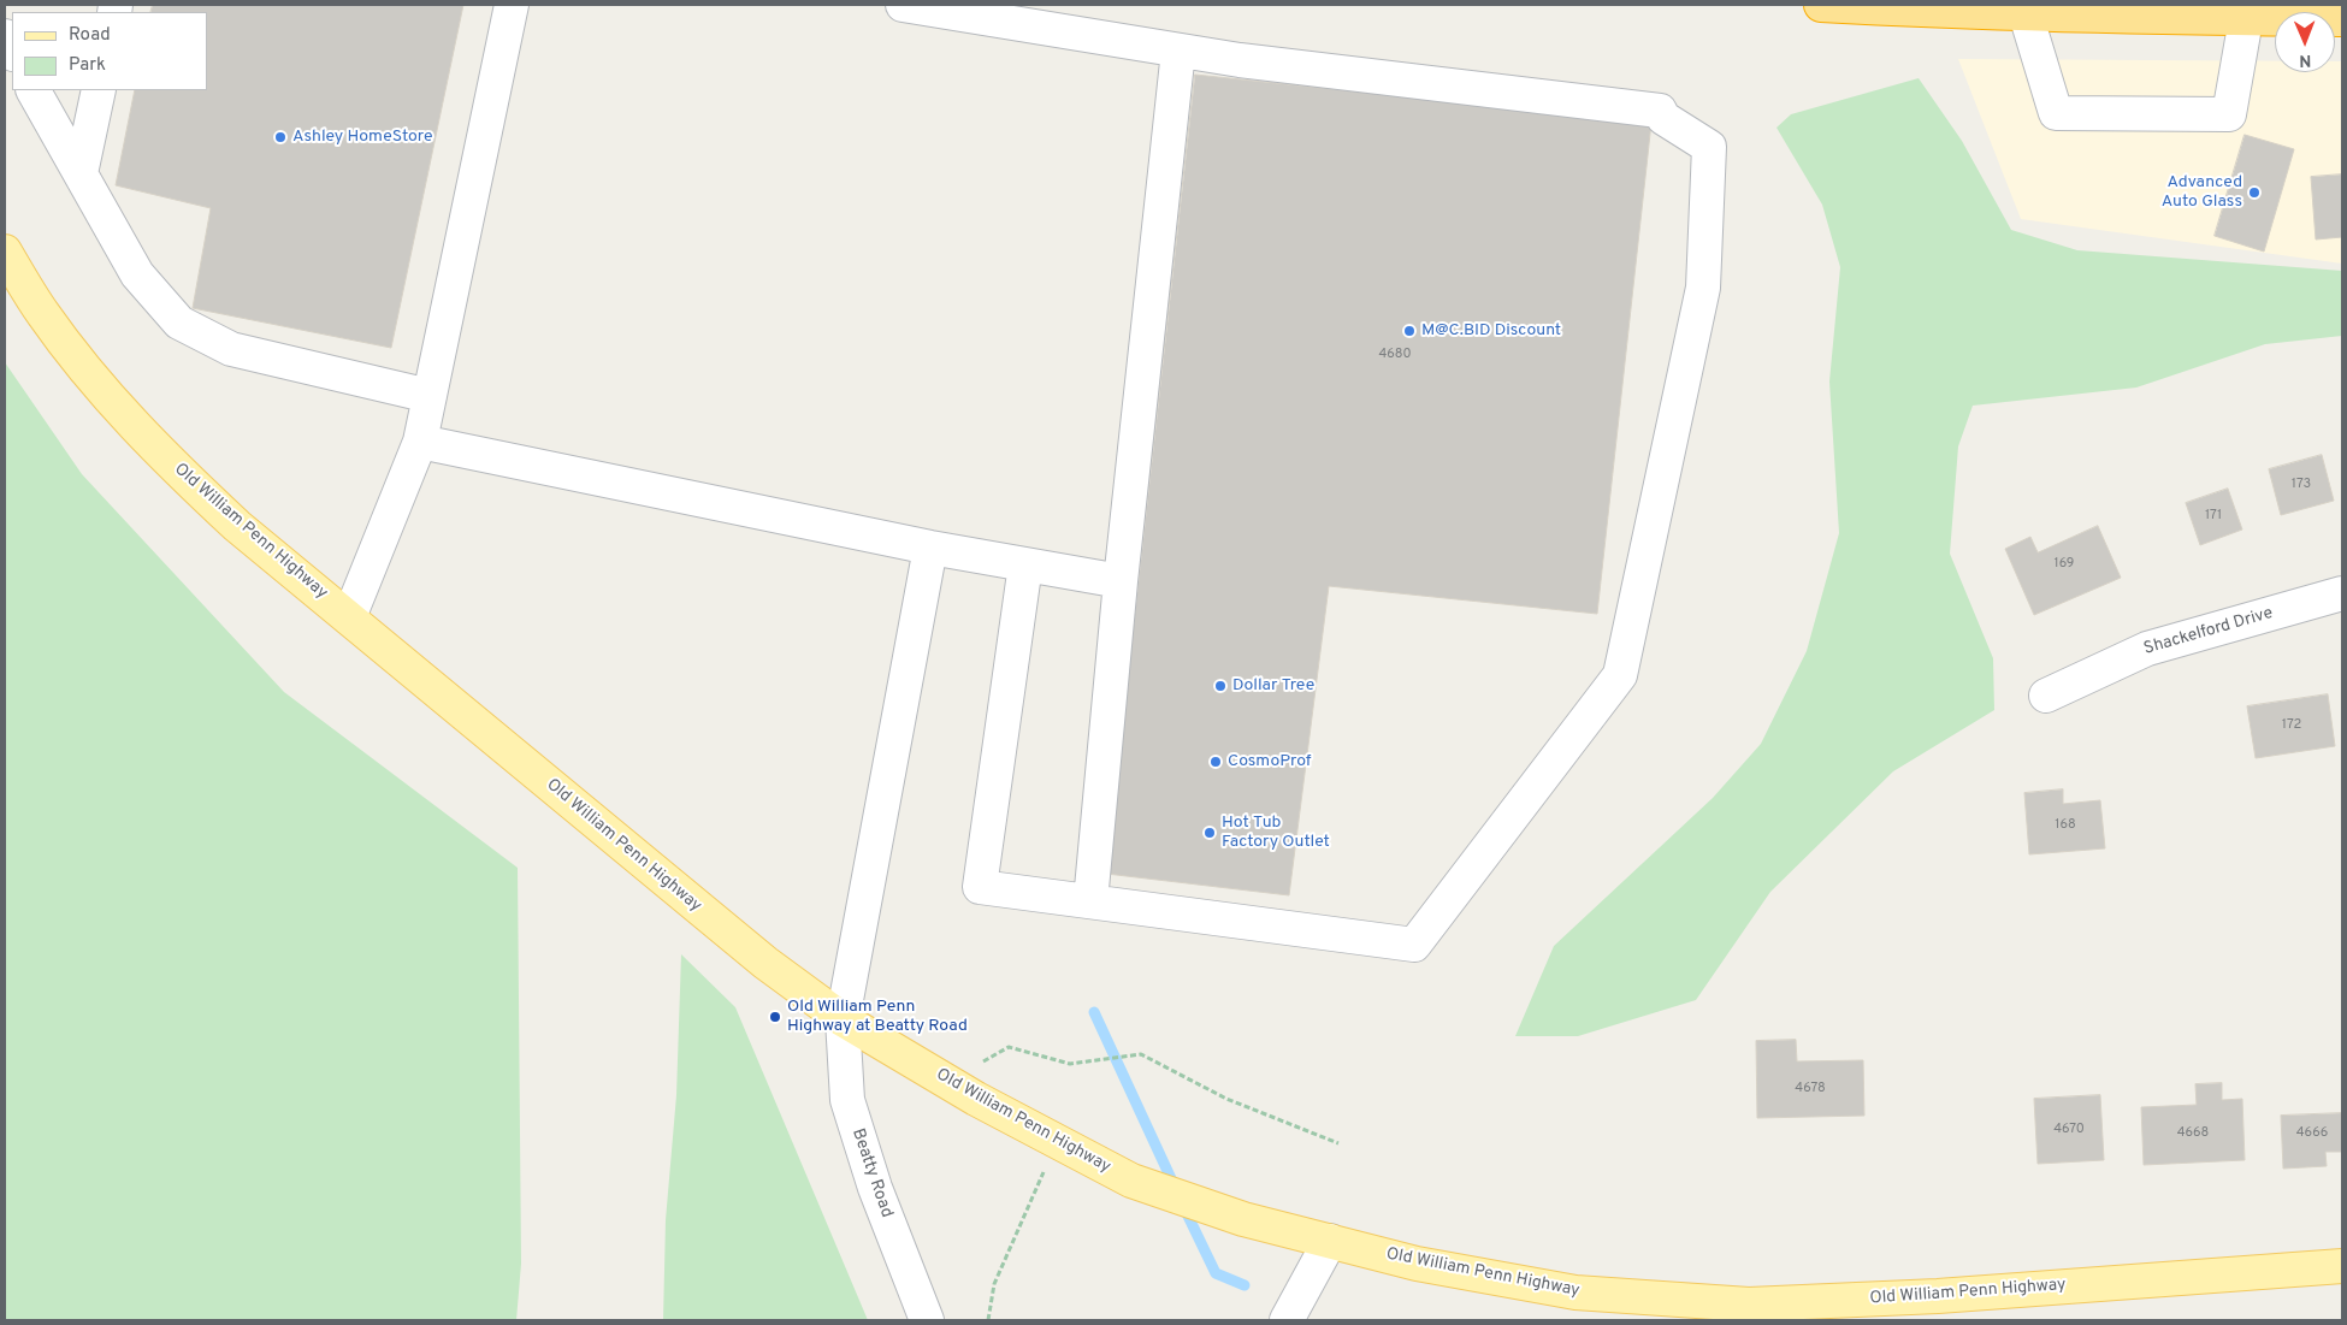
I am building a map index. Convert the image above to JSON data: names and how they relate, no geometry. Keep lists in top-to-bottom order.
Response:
{
  "streets": {
    "main road": ["Old William Penn Highway"],
    "street": ["Shackelford Drive", "Beatty Road"]
  },
  "crossings": [
    ["Old William Penn Highway", "Beatty Road"]
  ],
  "places": [
    "Ashley HomeStore",
    "Advanced Auto Glass",
    "M@C.BID Discount",
    "Dollar Tree",
    "CosmoProf",
    "Hot Tub Factory Outlet",
    "Old William Penn Highway at Beatty Road"
  ],
  "house_numbers": [
    "4680",
    "173",
    "171",
    "169",
    "172",
    "168",
    "4678",
    "4670",
    "4668",
    "4666"
  ],
  "legend": ["Road", "Park"],
  "north": "bottom"
}
